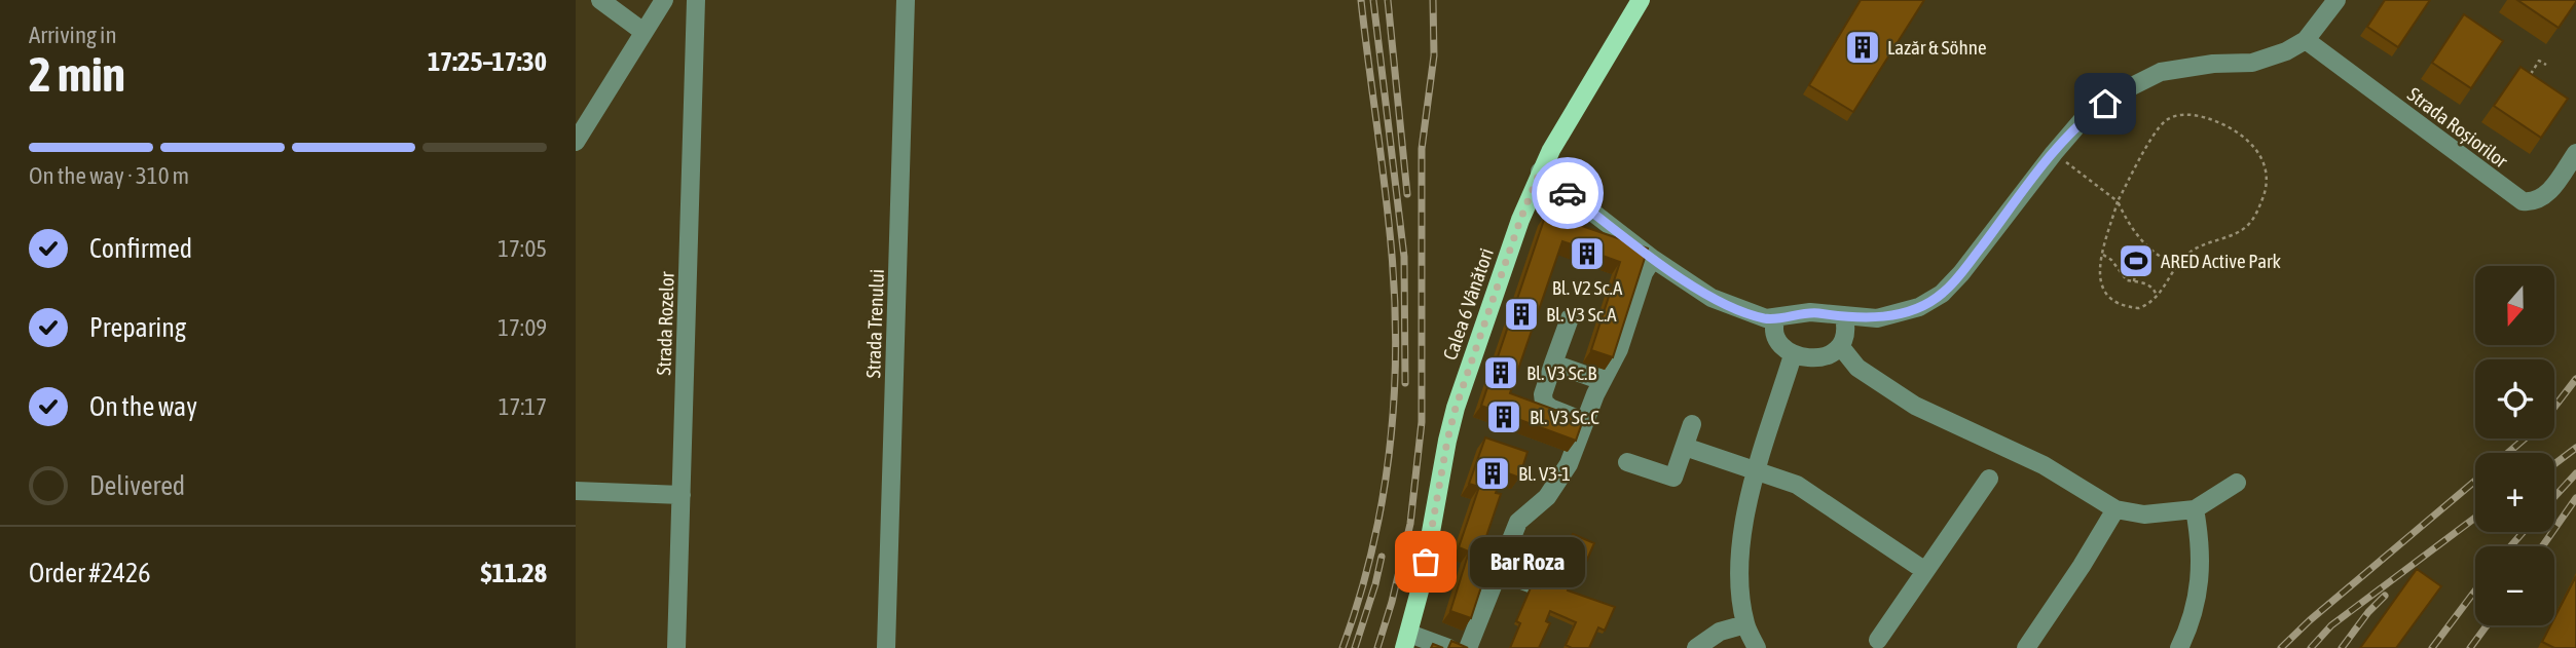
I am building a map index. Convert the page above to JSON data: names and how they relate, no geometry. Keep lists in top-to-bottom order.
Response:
{
  "streets": {
    "main road": ["Calea 6 Vânători"],
    "street": ["Strada Roșiorilor", "Strada Rozelor", "Strada Trenului"]
  },
  "places": {
    "building": [
      "Lazăr & Söhne",
      "Bl. V2 Sc.A",
      "Bl. V3 Sc.A",
      "Bl. V3 Sc.B",
      "Bl. V3 Sc.C",
      "Bl. V3-1"
    ],
    "sports": ["ARED Active Park"],
    "other": ["Bar Roza"]
  },
  "north": "bottom",
  "page": {
    "heading": ["2 min", "Arriving in", "17:25–17:30"],
    "panel": ["Order #2426", "$11.28"],
    "bar": "On the way · 310 m",
    "list": [
      ["Confirmed", "17:05"],
      ["Preparing", "17:09"],
      ["On the way", "17:17"],
      "Delivered"
    ],
    "map_buttons": ["+", "−"],
    "bubble": "Bar Roza"
  }
}
